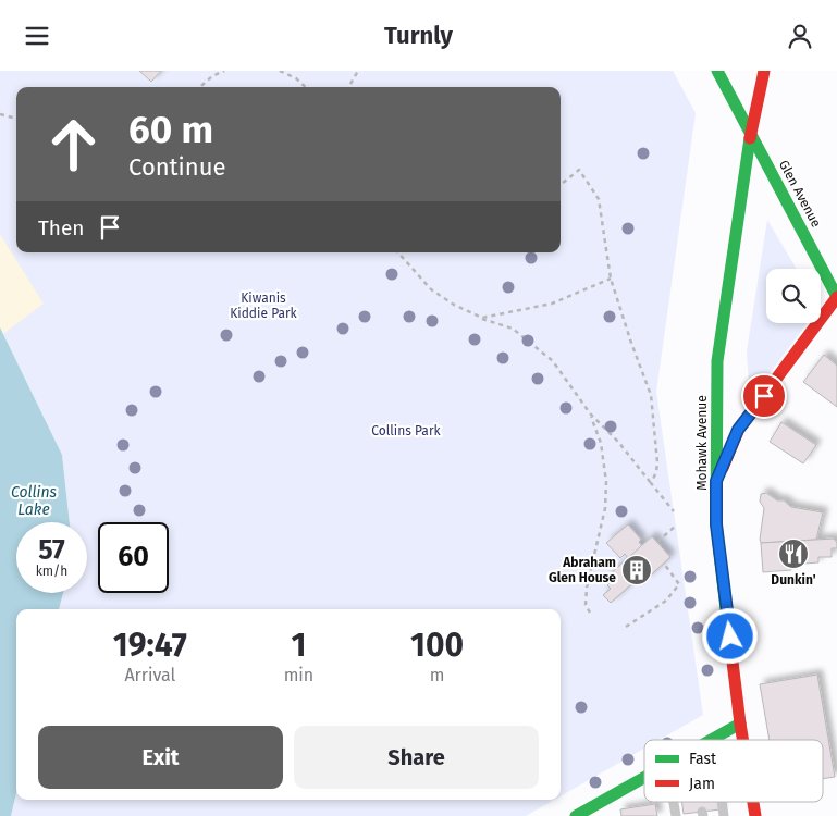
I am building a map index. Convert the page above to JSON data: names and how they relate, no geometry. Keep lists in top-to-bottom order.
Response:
{
  "streets": {
    "main road": ["Glen Avenue", "Mohawk Avenue"]
  },
  "crossings": [
    ["Glen Avenue", "Mohawk Avenue"]
  ],
  "water": ["Collins Lake"],
  "parks": ["Kiwanis Kiddie Park", "Collins Park"],
  "places": {
    "restaurant": ["Dunkin'"],
    "building": ["Abraham Glen House"]
  },
  "legend": ["Fast", "Jam"],
  "page": {
    "header": "Turnly",
    "turn": ["60 m", "Continue"],
    "then": "Then",
    "speed": "57 km/h",
    "limit": "60",
    "eta": [
      "19:47",
      "Arrival",
      "1",
      "min",
      "100",
      "m"
    ],
    "buttons": ["Exit", "Share"]
  }
}
